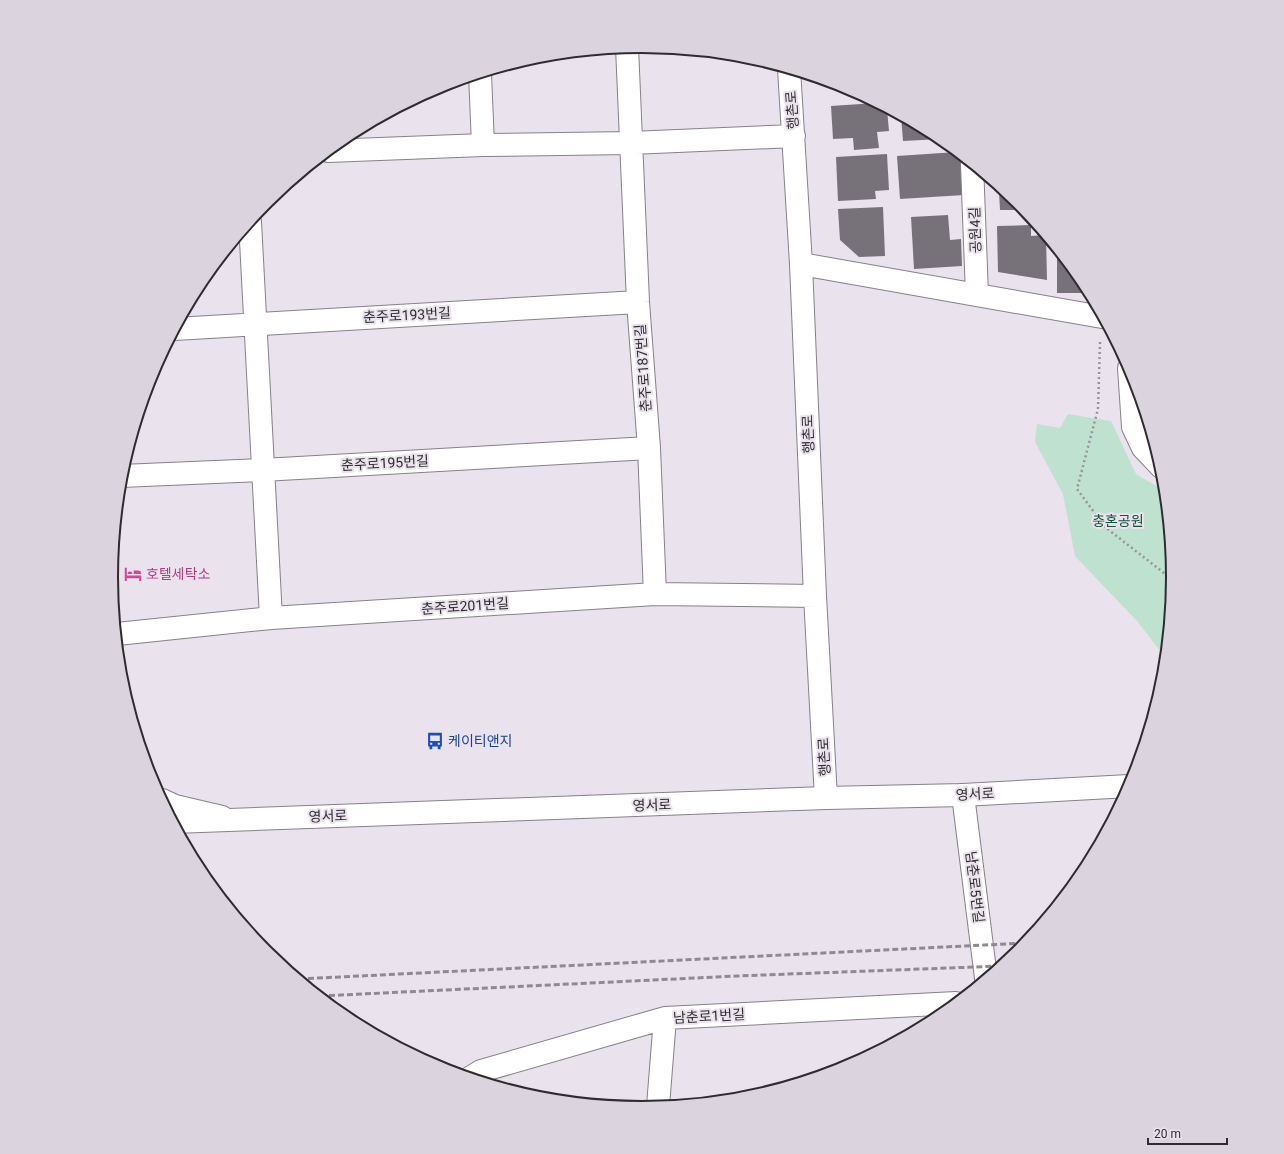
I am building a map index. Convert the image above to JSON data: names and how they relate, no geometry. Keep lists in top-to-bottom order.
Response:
{
  "streets": {
    "street": [
      "행촌로",
      "공원4길",
      "춘주로193번길",
      "춘주로187번길",
      "춘주로195번길",
      "춘주로201번길",
      "영서로",
      "남춘로5번길",
      "남춘로1번길"
    ]
  },
  "crossings": [
    ["행촌로", "춘주로201번길"],
    ["행촌로", "영서로"],
    ["춘주로193번길", "춘주로187번길"],
    ["춘주로187번길", "춘주로195번길"],
    ["춘주로187번길", "춘주로201번길"],
    ["영서로", "남춘로5번길"]
  ],
  "parks": ["충혼공원"],
  "places": {
    "hotel": ["호텔세탁소"],
    "bus stop": ["케이티앤지"]
  },
  "scale_bar": "20 m"
}
